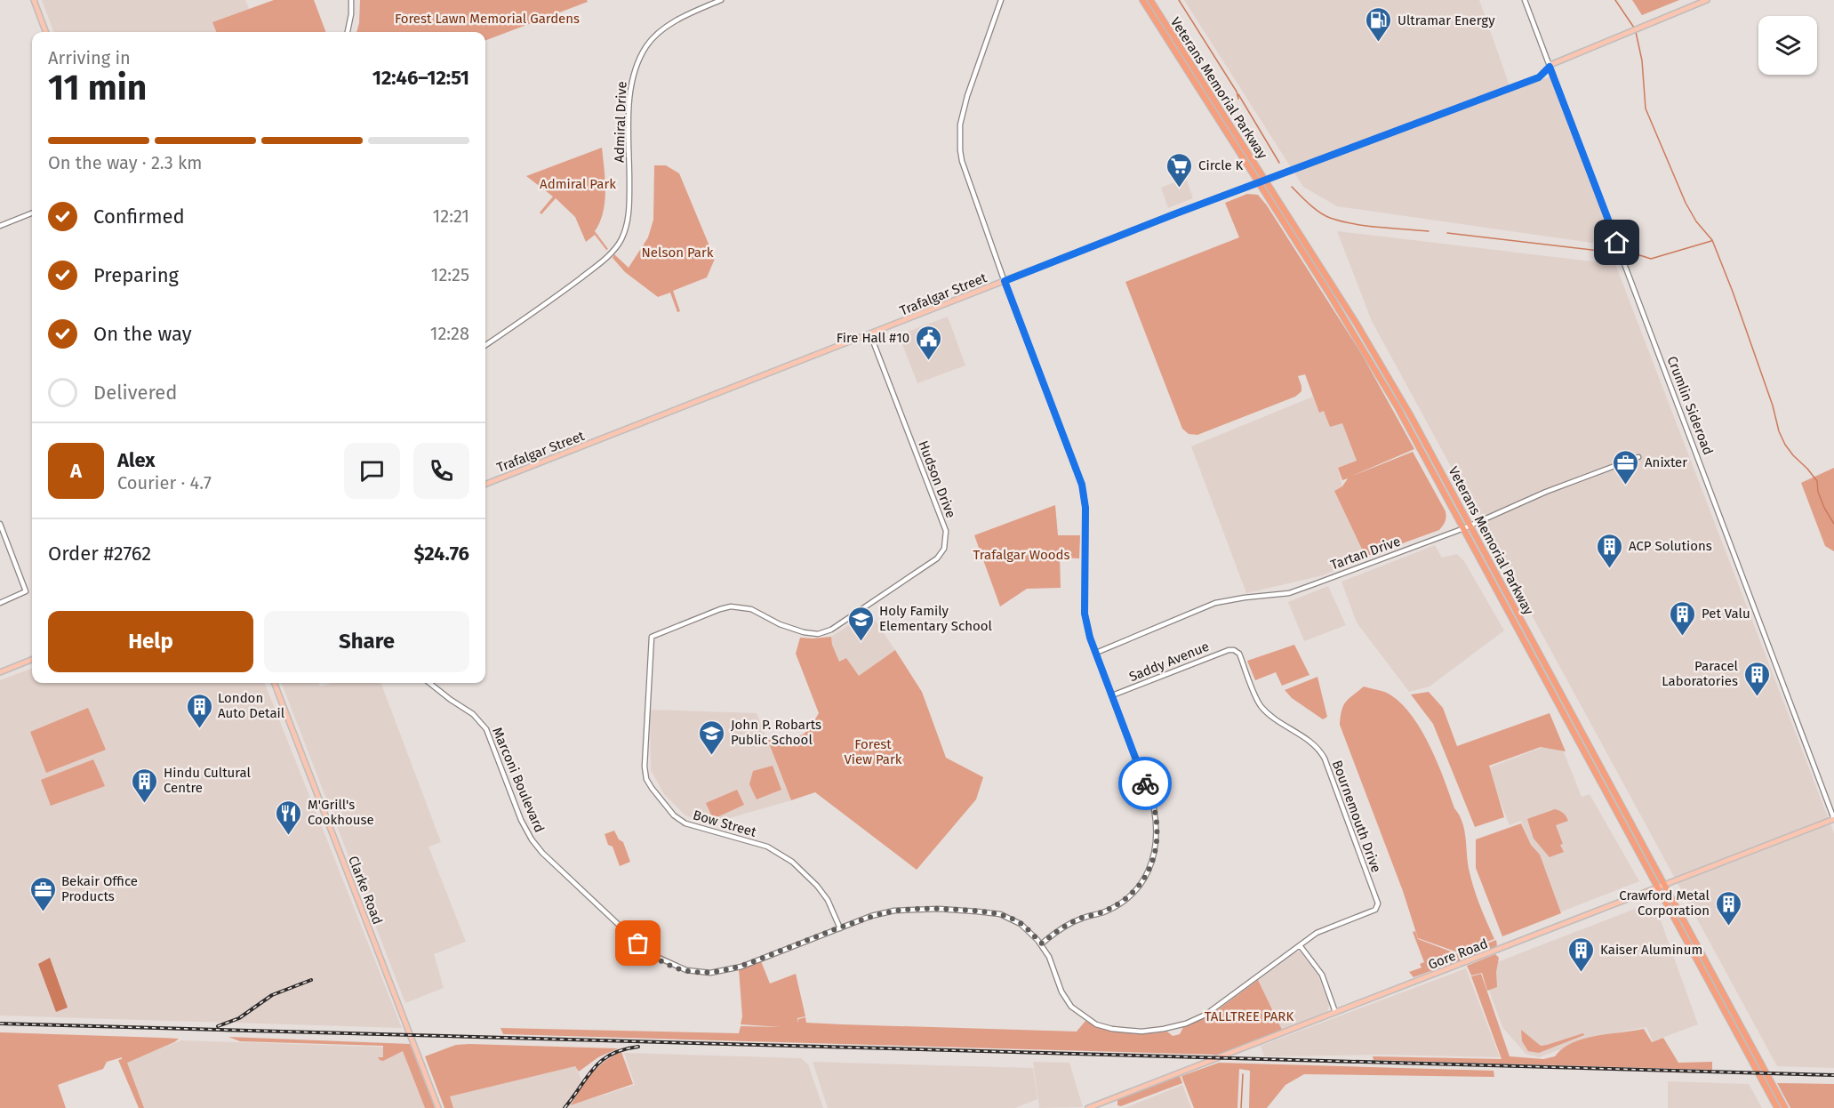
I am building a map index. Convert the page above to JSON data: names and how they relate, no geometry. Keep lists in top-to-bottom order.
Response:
{
  "streets": {
    "highway": ["Veterans Memorial Parkway"],
    "main road": ["Trafalgar Street", "Clarke Road", "Gore Road"],
    "street": [
      "Admiral Drive",
      "Crumlin Sideroad",
      "Hudson Drive",
      "Tartan Drive",
      "Saddy Avenue",
      "Marconi Boulevard",
      "Bournemouth Drive",
      "Bow Street"
    ]
  },
  "crossings": [
    ["Veterans Memorial Parkway", "Trafalgar Street"],
    ["Veterans Memorial Parkway", "Tartan Drive"],
    ["Veterans Memorial Parkway", "Gore Road"],
    ["Trafalgar Street", "Crumlin Sideroad"],
    ["Trafalgar Street", "Hudson Drive"],
    ["Crumlin Sideroad", "Gore Road"],
    ["Hudson Drive", "Bow Street"],
    ["Saddy Avenue", "Bournemouth Drive"],
    ["Marconi Boulevard", "Bournemouth Drive"],
    ["Marconi Boulevard", "Bow Street"]
  ],
  "parks": [
    "Forest Lawn Memorial Gardens",
    "Admiral Park",
    "Nelson Park",
    "Trafalgar Woods",
    "Forest View Park",
    "TALLTREE PARK"
  ],
  "places": {
    "fuel station": ["Ultramar Energy"],
    "supermarket": ["Circle K"],
    "public building": ["Fire Hall #10"],
    "office": ["Anixter", "Bekair Office Products"],
    "building": [
      "ACP Solutions",
      "Pet Valu",
      "Paracel Laboratories",
      "London Auto Detail",
      "Hindu Cultural Centre",
      "Crawford Metal Corporation",
      "Kaiser Aluminum"
    ],
    "school or university": ["Holy Family Elementary School", "John P. Robarts Public School"],
    "restaurant": ["M'Grill's Cookhouse"]
  },
  "page": {
    "heading": ["11 min", "Arriving in", "12:46–12:51"],
    "panel": [
      "Alex",
      "Courier · 4.7",
      "Order #2762",
      "$24.76"
    ],
    "bar": "On the way · 2.3 km",
    "list": [
      ["Confirmed", "12:21"],
      ["Preparing", "12:25"],
      ["On the way", "12:28"],
      "Delivered"
    ],
    "round": "A",
    "buttons": ["Help", "Share"]
  }
}
